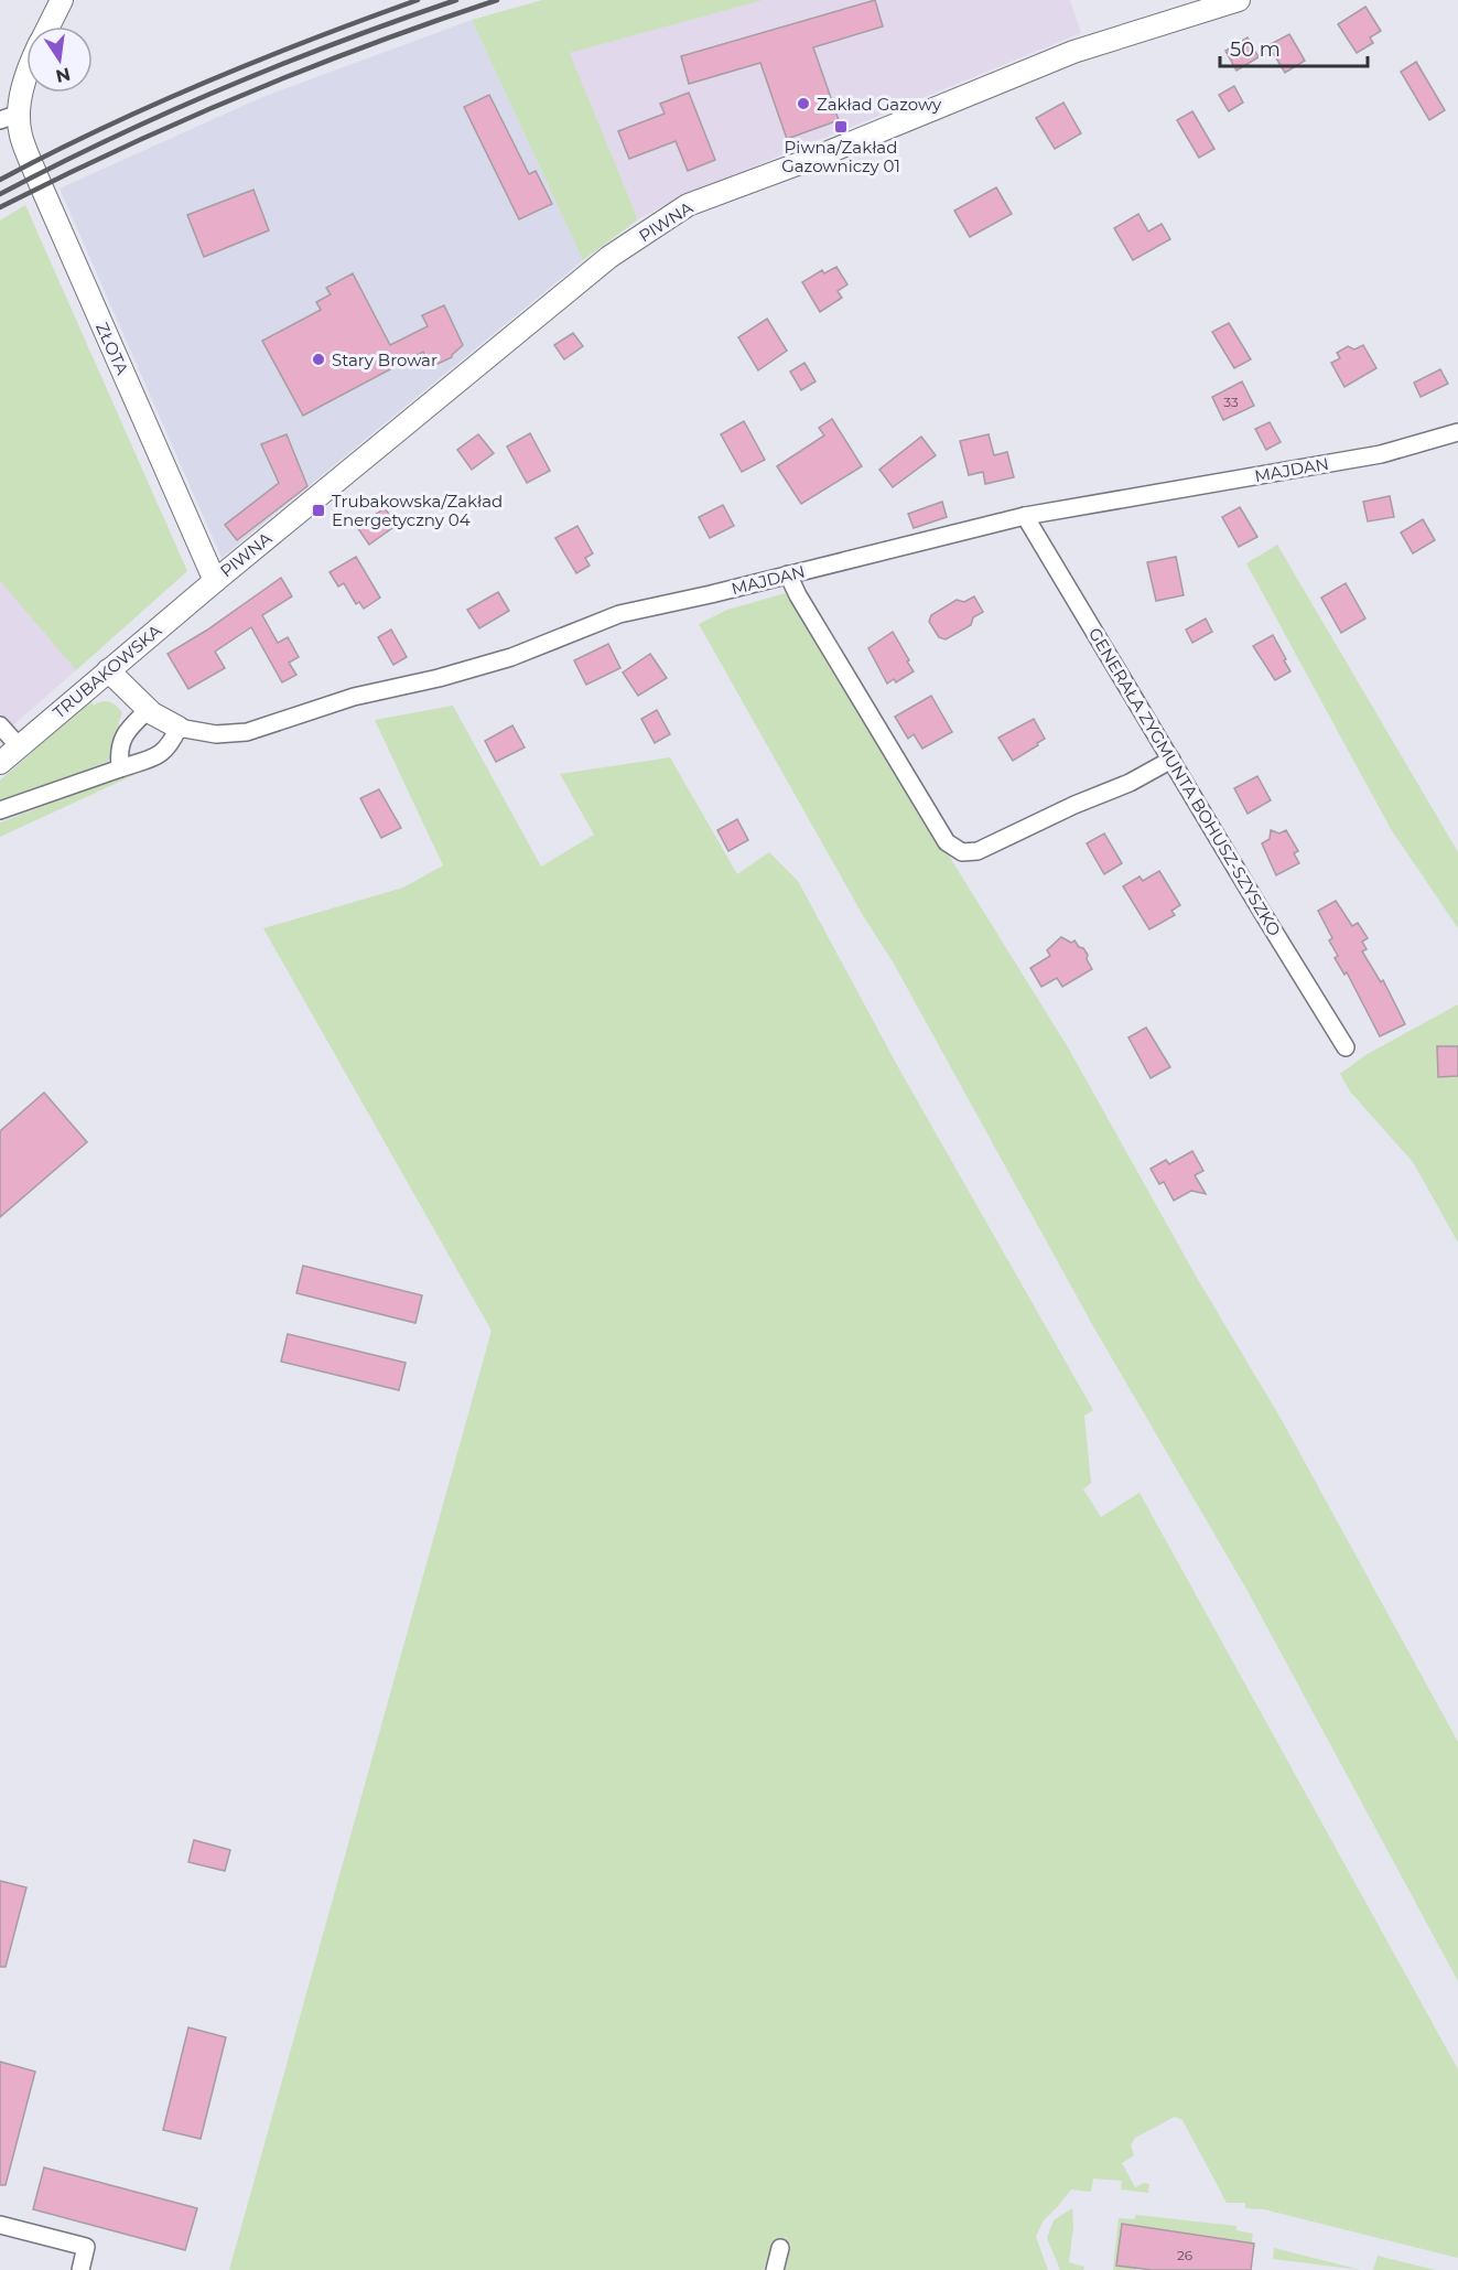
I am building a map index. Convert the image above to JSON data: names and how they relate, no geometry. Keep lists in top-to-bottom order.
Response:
{
  "streets": {
    "street": [
      "PIWNA",
      "ZŁOTA",
      "MAJDAN",
      "TRUBAKOWSKA",
      "GENERAŁA ZYGMUNTA BOHUSZ-SZYSZKO"
    ]
  },
  "crossings": [
    ["PIWNA", "ZŁOTA"],
    ["PIWNA", "TRUBAKOWSKA"],
    ["ZŁOTA", "TRUBAKOWSKA"],
    ["MAJDAN", "TRUBAKOWSKA"],
    ["MAJDAN", "GENERAŁA ZYGMUNTA BOHUSZ-SZYSZKO"]
  ],
  "places": {
    "other": ["Zakład Gazowy", "Stary Browar"],
    "transit": ["Piwna/Zakład Gazowniczy 01", "Trubakowska/Zakład Energetyczny 04"]
  },
  "house_numbers": ["33", "26"],
  "scale_bar": "50 m",
  "north": "bottom"
}
